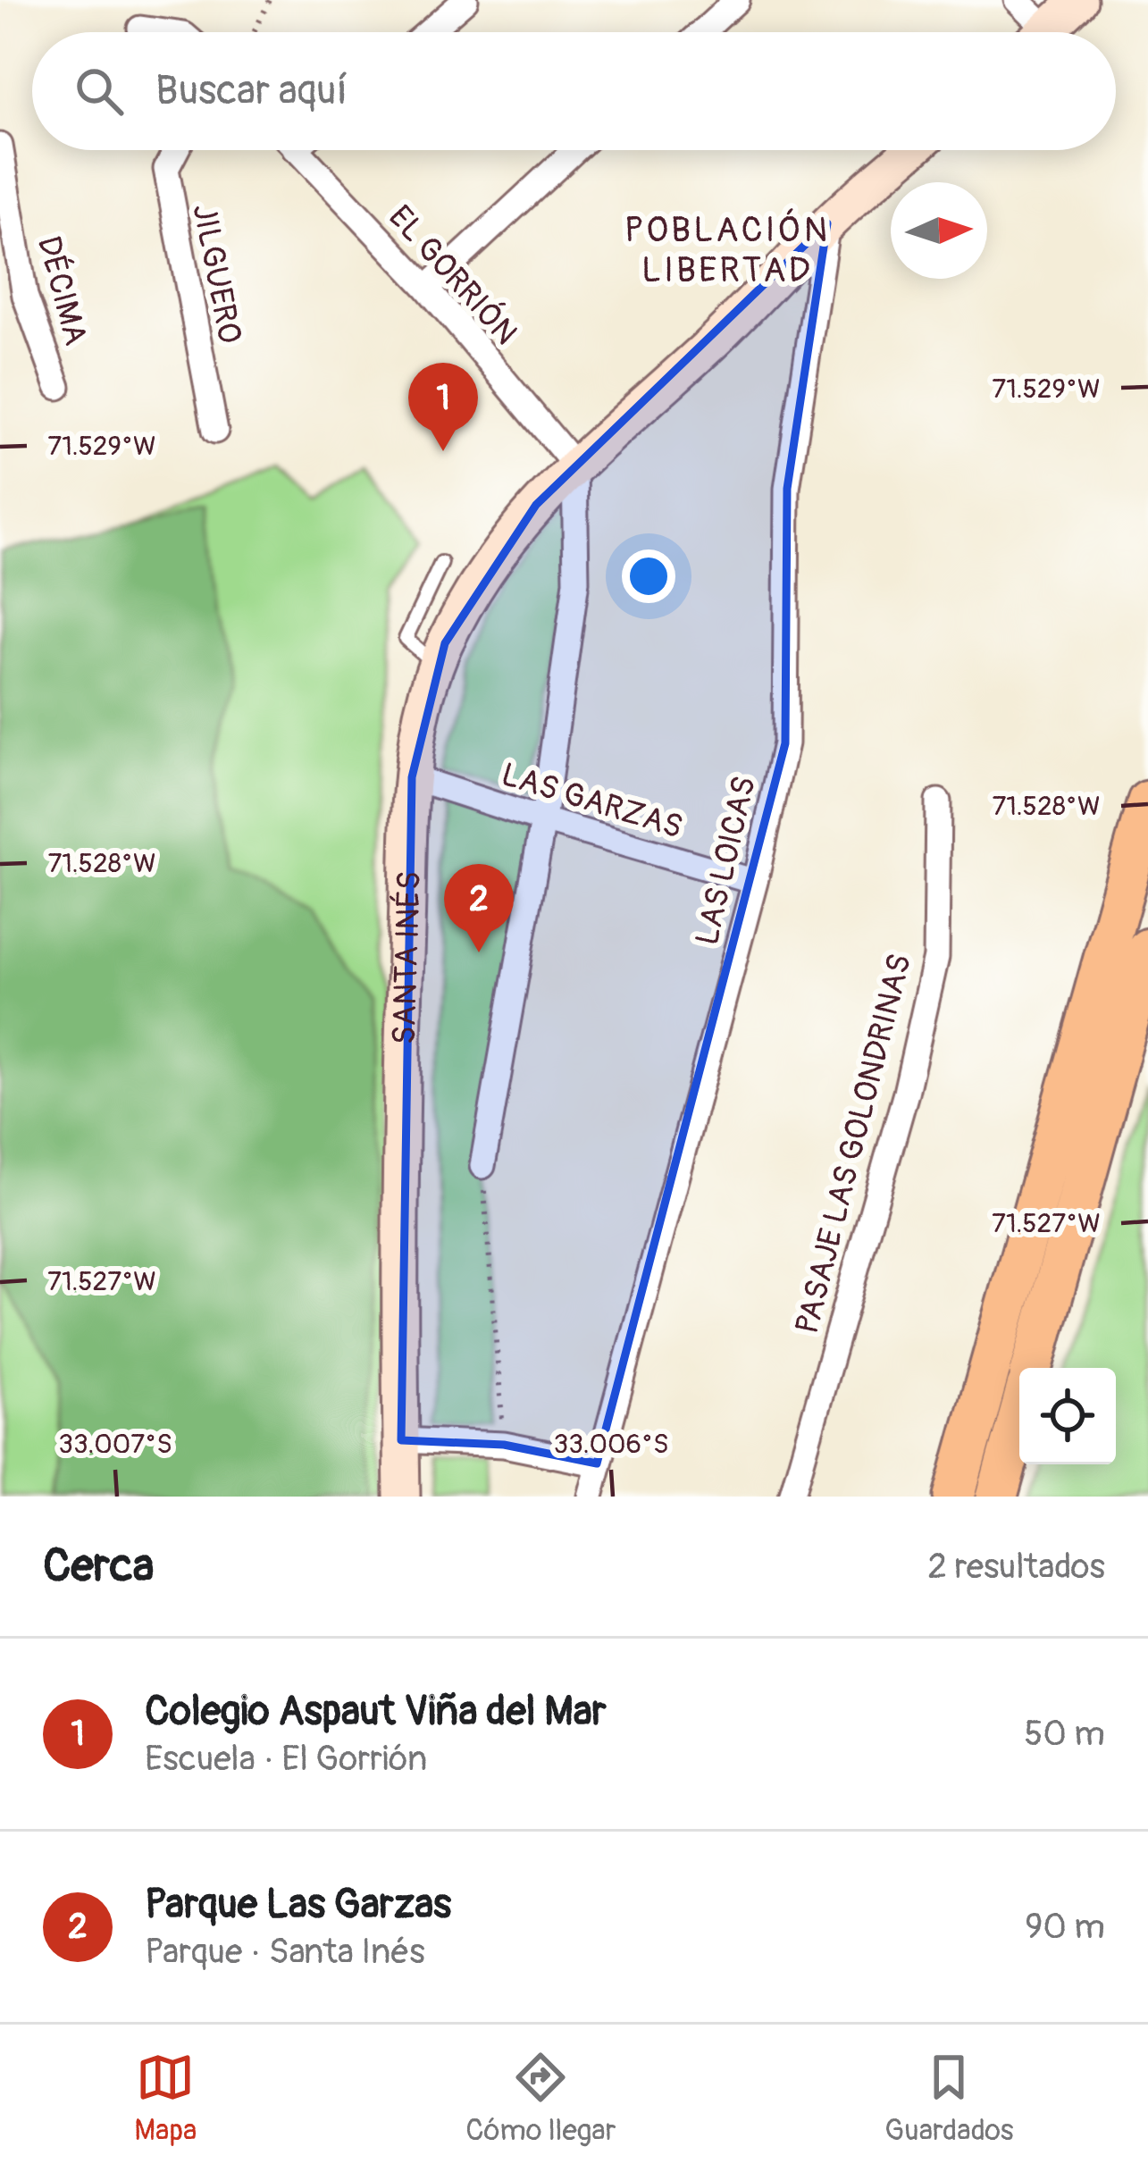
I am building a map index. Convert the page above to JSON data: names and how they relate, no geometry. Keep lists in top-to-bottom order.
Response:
{
  "streets": {
    "main road": ["SANTA INÉS"],
    "street": [
      "JILGUERO",
      "EL GORRIÓN",
      "DÉCIMA",
      "LAS GARZAS",
      "LAS LOICAS",
      "PASAJE LAS GOLONDRINAS"
    ]
  },
  "crossings": [
    ["EL GORRIÓN", "SANTA INÉS"],
    ["LAS GARZAS", "LAS LOICAS"],
    ["LAS GARZAS", "SANTA INÉS"],
    ["LAS LOICAS", "SANTA INÉS"]
  ],
  "districts": ["POBLACIÓN LIBERTAD"],
  "north": "right",
  "page": {
    "search": "Buscar aquí",
    "pins": ["1", "2"],
    "heading": ["Cerca", "2 resultados"],
    "list": [
      {
        "mark": "1",
        "name": "Colegio Aspaut Viña del Mar",
        "note": "Escuela · El Gorrión",
        "value": "50 m"
      },
      {
        "mark": "2",
        "name": "Parque Las Garzas",
        "note": "Parque · Santa Inés",
        "value": "90 m"
      }
    ],
    "nav": ["Mapa", "Cómo llegar", "Guardados"]
  },
  "coordinates": [
    "71.529°W",
    "71.528°W",
    "71.527°W",
    "33.007°S",
    "33.006°S"
  ]
}
